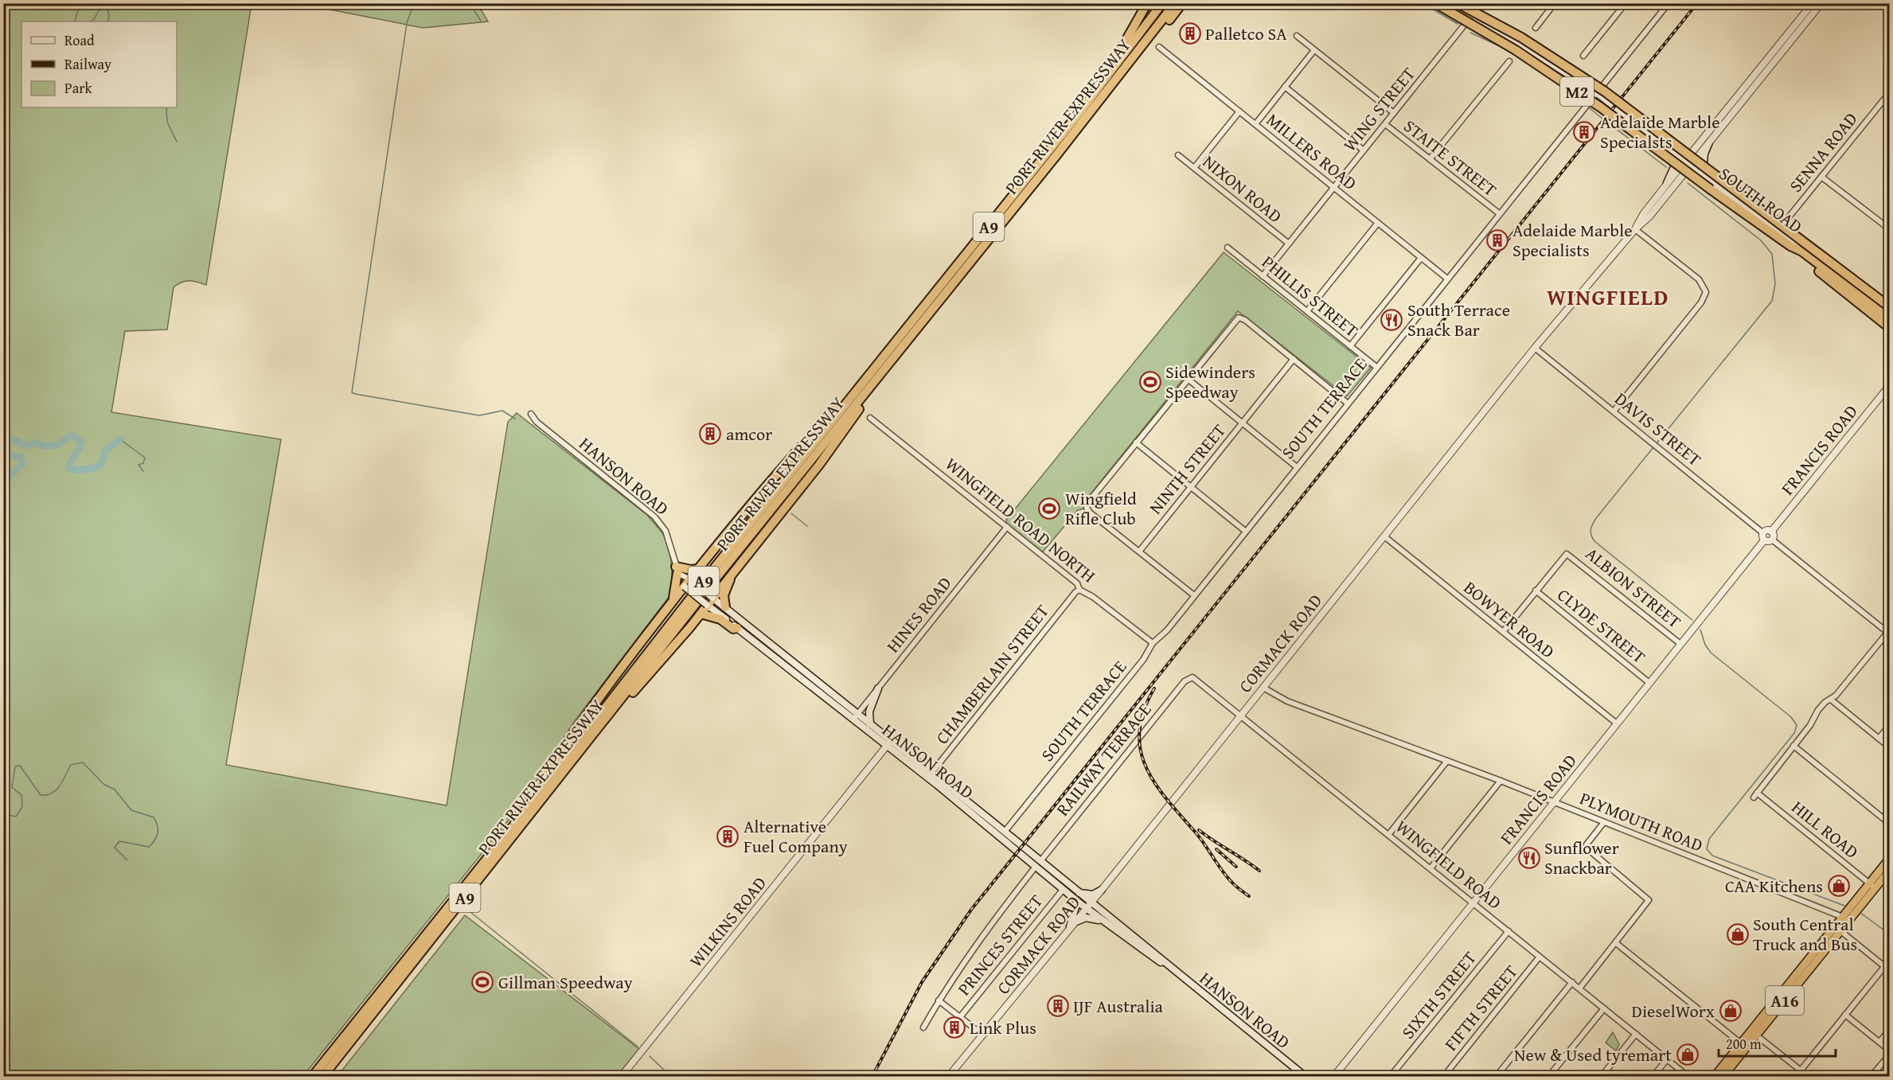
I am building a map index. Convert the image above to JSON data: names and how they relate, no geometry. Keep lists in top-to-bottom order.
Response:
{
  "streets": {
    "highway": [
      "M2",
      "PORT RIVER EXPRESSWAY",
      "A9",
      "A16"
    ],
    "main road": ["SOUTH ROAD", "HANSON ROAD"],
    "street": [
      "WING STREET",
      "MILLERS ROAD",
      "SENNA ROAD",
      "STAITE STREET",
      "NIXON ROAD",
      "PHILLIS STREET",
      "SOUTH TERRACE",
      "DAVIS STREET",
      "FRANCIS ROAD",
      "NINTH STREET",
      "WINGFIELD ROAD NORTH",
      "ALBION STREET",
      "HINES ROAD",
      "BOWYER ROAD",
      "CLYDE STREET",
      "CORMACK ROAD",
      "CHAMBERLAIN STREET",
      "RAILWAY TERRACE",
      "PLYMOUTH ROAD",
      "HILL ROAD",
      "WINGFIELD ROAD",
      "WILKINS ROAD",
      "PRINCES STREET",
      "SIXTH STREET",
      "FIFTH STREET"
    ]
  },
  "crossings": [
    ["WING STREET", "MILLERS ROAD"],
    ["WING STREET", "STAITE STREET"],
    ["WING STREET", "NIXON ROAD"],
    ["WING STREET", "SOUTH ROAD"],
    ["WING STREET", "PHILLIS STREET"],
    ["MILLERS ROAD", "SOUTH TERRACE"],
    ["SENNA ROAD", "SOUTH ROAD"],
    ["STAITE STREET", "SOUTH TERRACE"],
    ["SOUTH ROAD", "SOUTH TERRACE"],
    ["SOUTH ROAD", "CORMACK ROAD"],
    ["PHILLIS STREET", "SOUTH TERRACE"],
    ["SOUTH TERRACE", "HANSON ROAD"],
    ["SOUTH TERRACE", "WINGFIELD ROAD NORTH"],
    ["DAVIS STREET", "CORMACK ROAD"],
    ["FRANCIS ROAD", "ALBION STREET"],
    ["FRANCIS ROAD", "BOWYER ROAD"],
    ["FRANCIS ROAD", "CLYDE STREET"],
    ["FRANCIS ROAD", "PLYMOUTH ROAD"],
    ["FRANCIS ROAD", "WINGFIELD ROAD"],
    ["HANSON ROAD", "HINES ROAD"],
    ["HANSON ROAD", "CORMACK ROAD"],
    ["HANSON ROAD", "CHAMBERLAIN STREET"],
    ["HANSON ROAD", "RAILWAY TERRACE"],
    ["HANSON ROAD", "WILKINS ROAD"],
    ["HANSON ROAD", "PRINCES STREET"],
    ["WINGFIELD ROAD NORTH", "HINES ROAD"],
    ["WINGFIELD ROAD NORTH", "CHAMBERLAIN STREET"],
    ["ALBION STREET", "CLYDE STREET"],
    ["BOWYER ROAD", "CORMACK ROAD"],
    ["CORMACK ROAD", "PLYMOUTH ROAD"],
    ["CORMACK ROAD", "WINGFIELD ROAD"],
    ["RAILWAY TERRACE", "WINGFIELD ROAD"],
    ["PLYMOUTH ROAD", "A16"],
    ["HILL ROAD", "A16"],
    ["WINGFIELD ROAD", "SIXTH STREET"],
    ["WINGFIELD ROAD", "FIFTH STREET"]
  ],
  "districts": ["WINGFIELD"],
  "places": {
    "building": [
      "Palletco SA",
      "Adelaide Marble Specialsts",
      "Adelaide Marble Specialists",
      "amcor",
      "Alternative Fuel Company",
      "IJF Australia",
      "Link Plus"
    ],
    "restaurant": ["South Terrace Snack Bar", "Sunflower Snackbar"],
    "sports": ["Sidewinders Speedway", "Wingfield Rifle Club", "Gillman Speedway"],
    "shop": [
      "CAA Kitchens",
      "South Central Truck and Bus",
      "DieselWorx",
      "New & Used tyremart"
    ]
  },
  "legend": ["Road", "Railway", "Park"],
  "scale_bar": "200 m"
}
